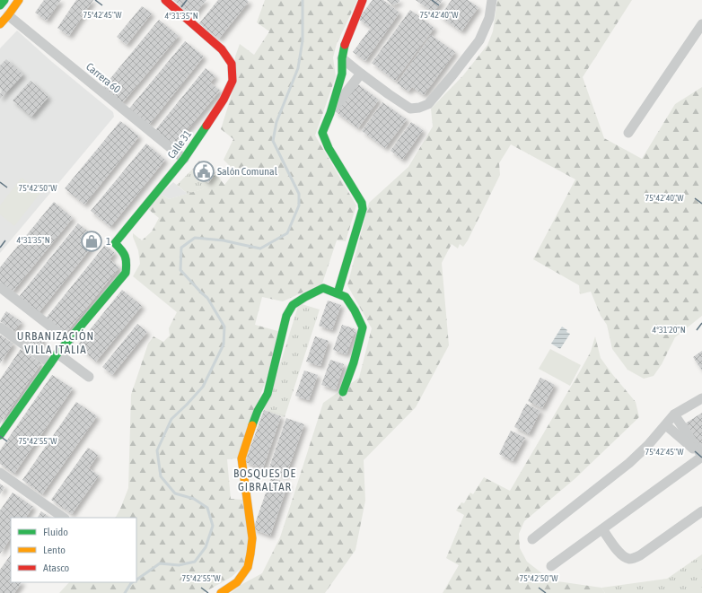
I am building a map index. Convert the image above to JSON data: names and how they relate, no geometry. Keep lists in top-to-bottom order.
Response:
{
  "streets": {
    "street": ["Carrera 60", "Calle 31"]
  },
  "crossings": [
    ["Carrera 60", "Calle 31"]
  ],
  "districts": ["URBANIZACIÓN VILLA ITALIA", "BOSQUES DE GIBRALTAR"],
  "places": {
    "public building": ["Salón Comunal"],
    "shop": ["1"]
  },
  "legend": ["Fluido", "Lento", "Atasco"],
  "coordinates": [
    "75°42'45\"W",
    "75°42'40\"W",
    "4°31'35\"N",
    "75°42'50\"W",
    "4°31'20\"N",
    "75°42'55\"W"
  ]
}
